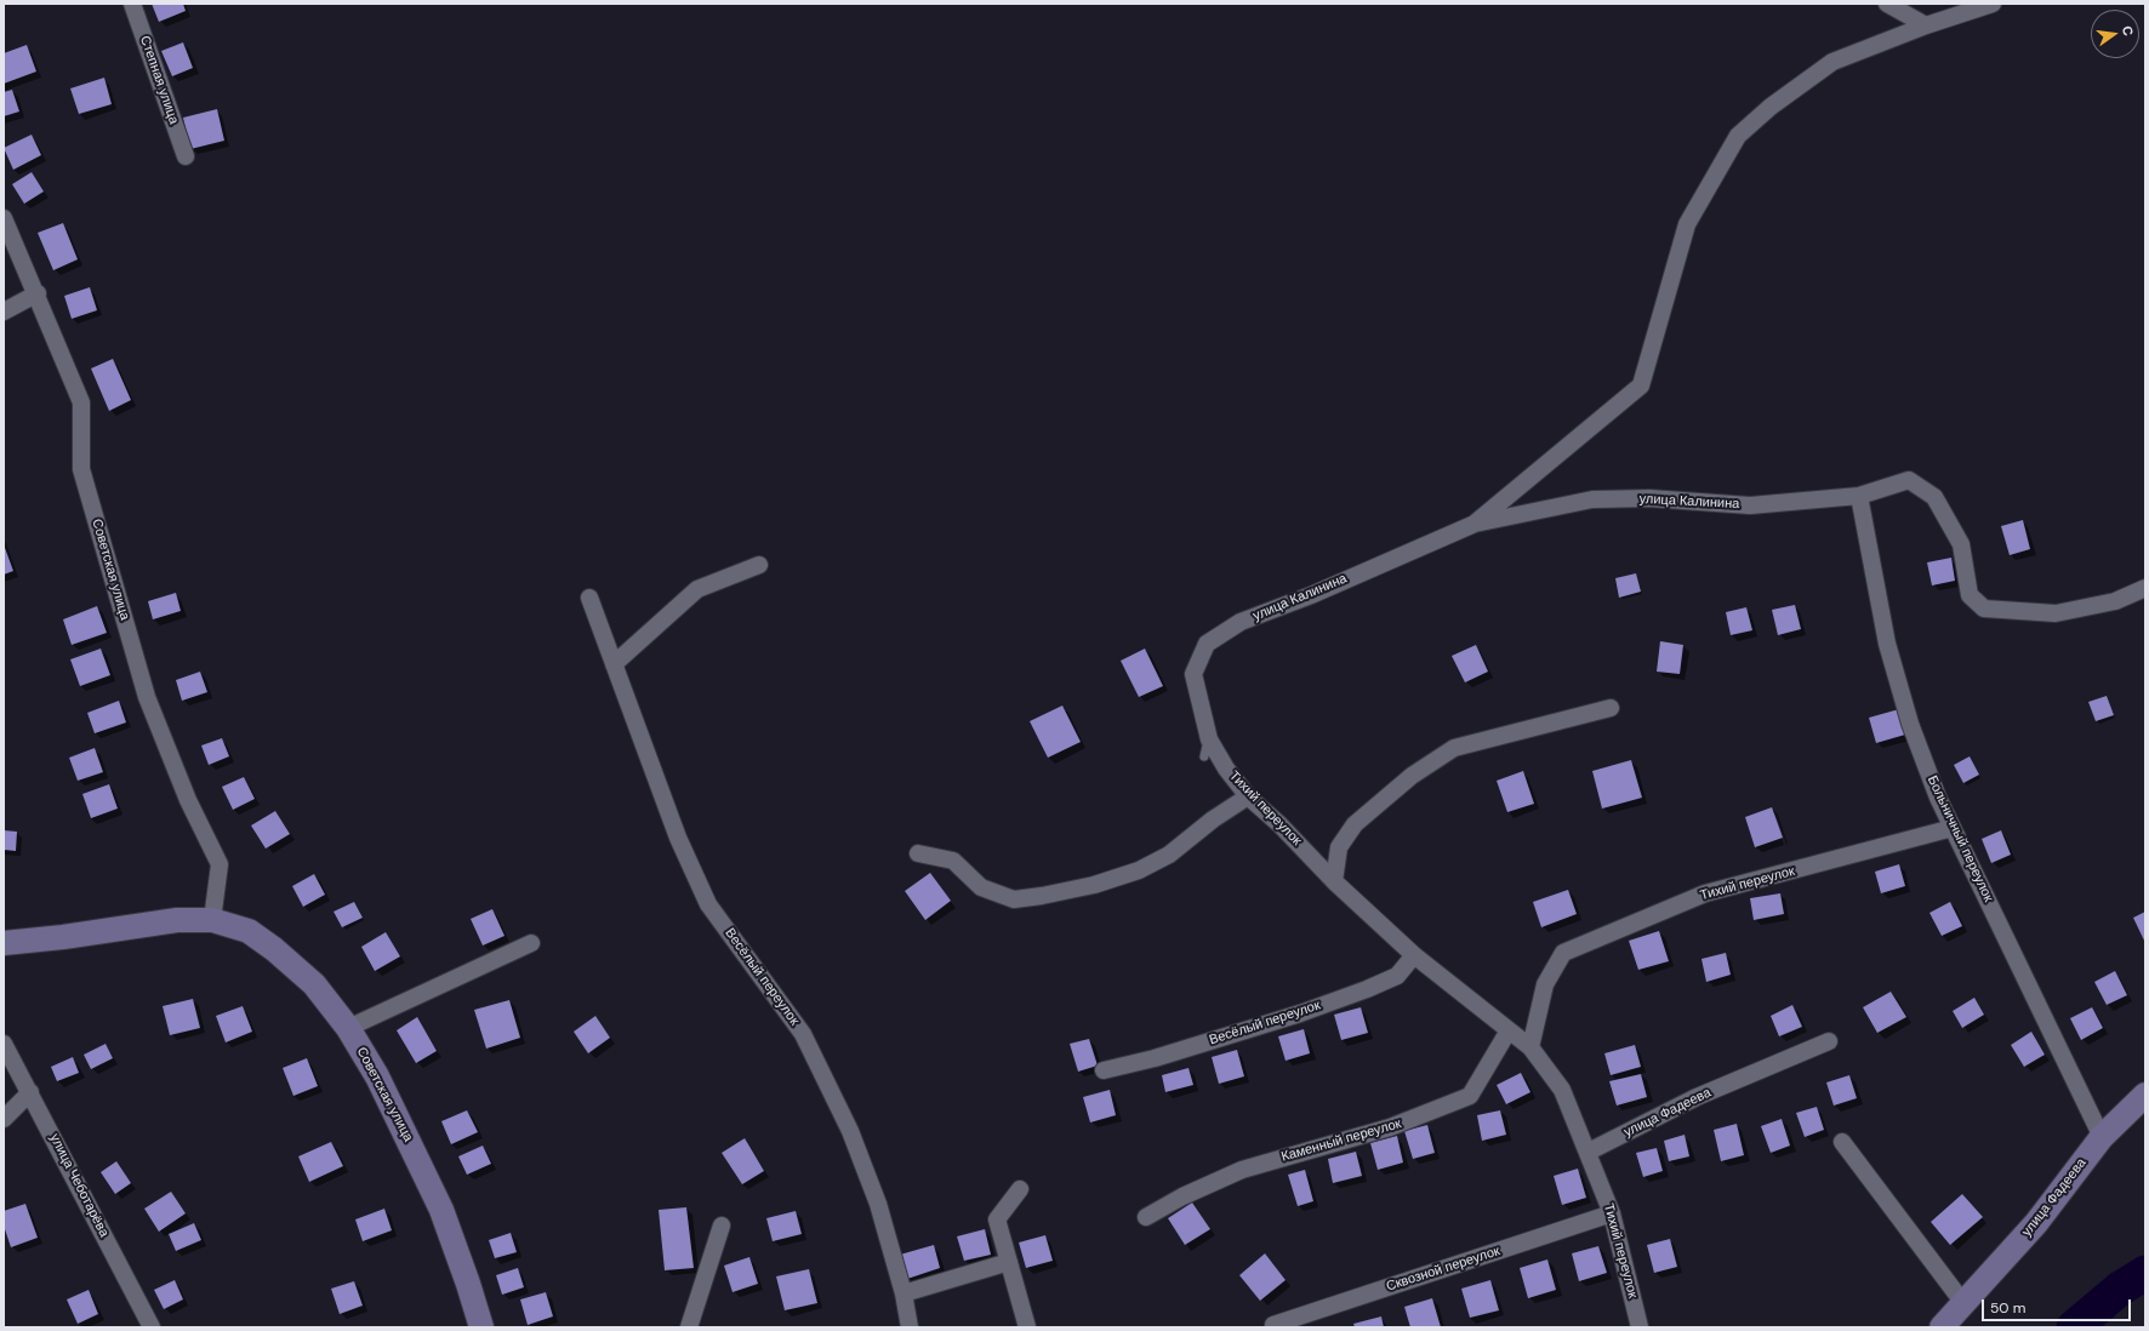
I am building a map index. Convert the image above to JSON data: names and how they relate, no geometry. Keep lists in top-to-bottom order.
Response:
{
  "streets": {
    "main road": ["Советская улица", "улица Фадеева"],
    "street": [
      "Степная улица",
      "улица Калинина",
      "Тихий переулок",
      "Больничный переулок",
      "Весёлый переулок",
      "Каменный переулок",
      "улица Чеботарёва",
      "Сквозной переулок"
    ]
  },
  "crossings": [
    ["улица Калинина", "Тихий переулок"],
    ["улица Калинина", "Больничный переулок"],
    ["Тихий переулок", "Больничный переулок"],
    ["Тихий переулок", "Весёлый переулок"],
    ["Тихий переулок", "улица Фадеева"],
    ["Тихий переулок", "Каменный переулок"],
    ["Тихий переулок", "Сквозной переулок"],
    ["Больничный переулок", "улица Фадеева"]
  ],
  "scale_bar": "50 m",
  "north": "right"
}
